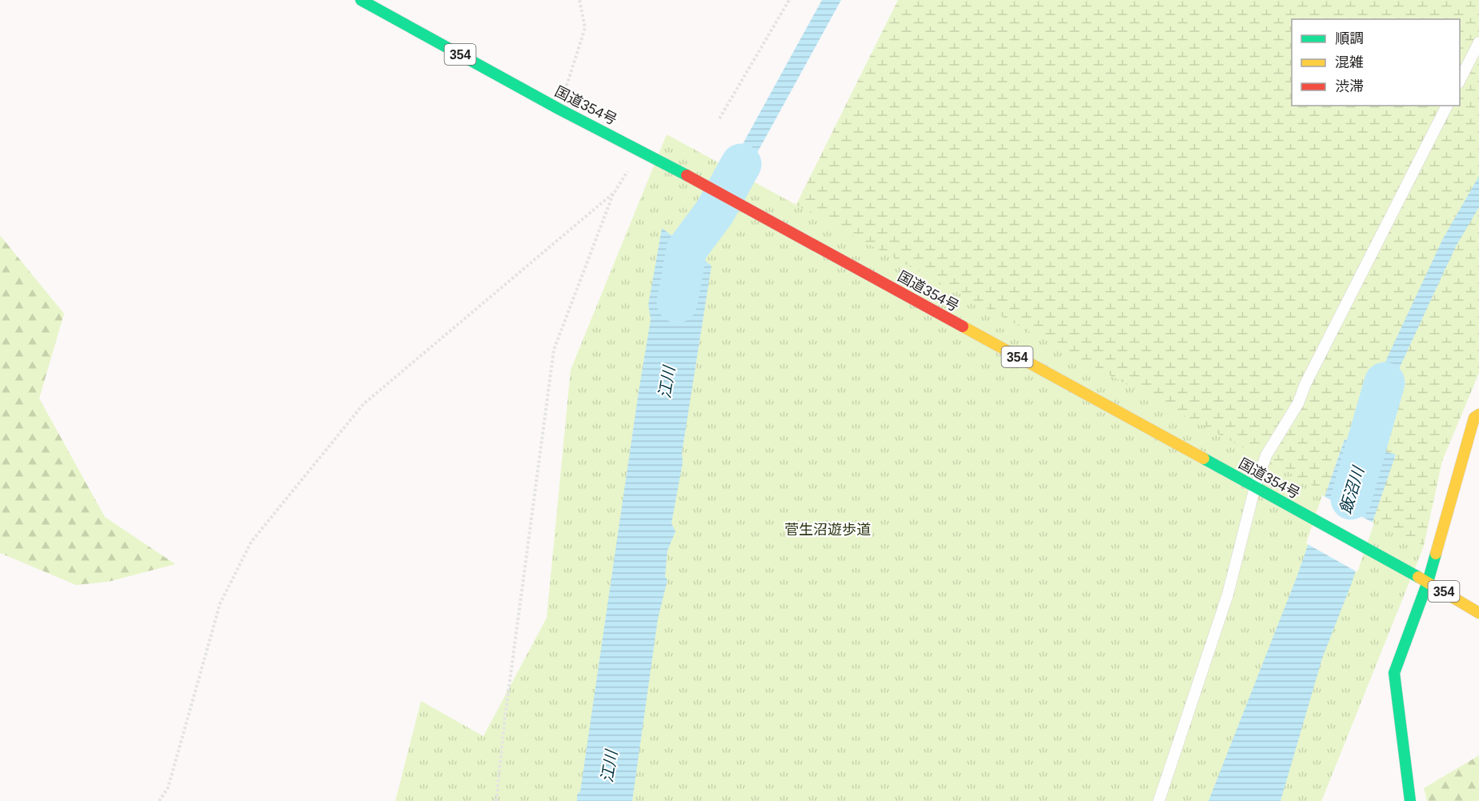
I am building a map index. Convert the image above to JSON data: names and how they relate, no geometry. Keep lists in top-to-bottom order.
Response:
{
  "streets": {
    "main road": ["354", "国道354号"]
  },
  "water": ["江川", "飯沼川"],
  "parks": ["菅生沼遊歩道"],
  "legend": ["順調", "混雑", "渋滞"]
}
